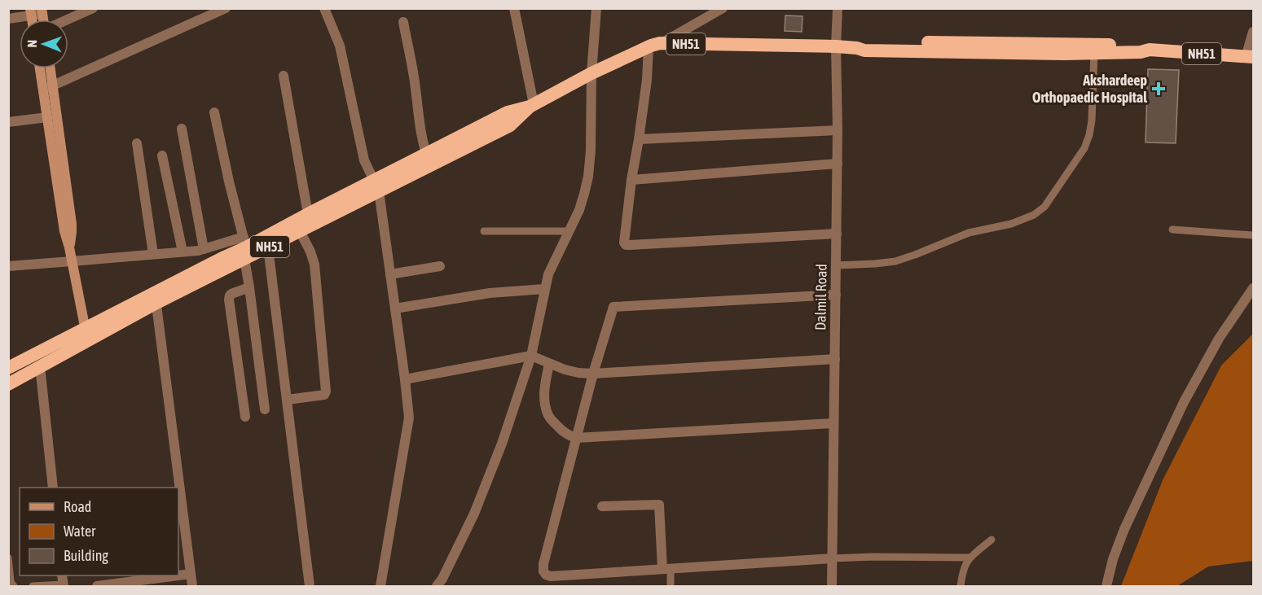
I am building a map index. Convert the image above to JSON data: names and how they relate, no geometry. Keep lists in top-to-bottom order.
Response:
{
  "streets": {
    "highway": ["NH51"],
    "street": ["Dalmil Road"]
  },
  "crossings": [
    ["NH51", "Dalmil Road"]
  ],
  "places": {
    "health": ["Akshardeep Orthopaedic Hospital"]
  },
  "legend": ["Road", "Water", "Building"],
  "north": "left"
}
